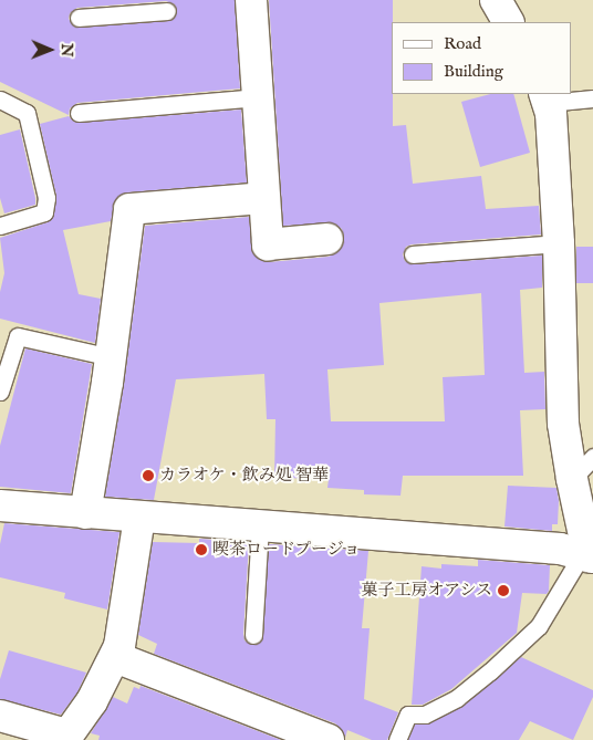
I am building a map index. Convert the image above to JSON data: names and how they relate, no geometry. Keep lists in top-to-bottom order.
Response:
{
  "places": ["カラオケ・飲み処 智華", "喫茶ロードプージョ", "菓子工房オアシス"],
  "legend": ["Road", "Building"],
  "north": "right"
}
